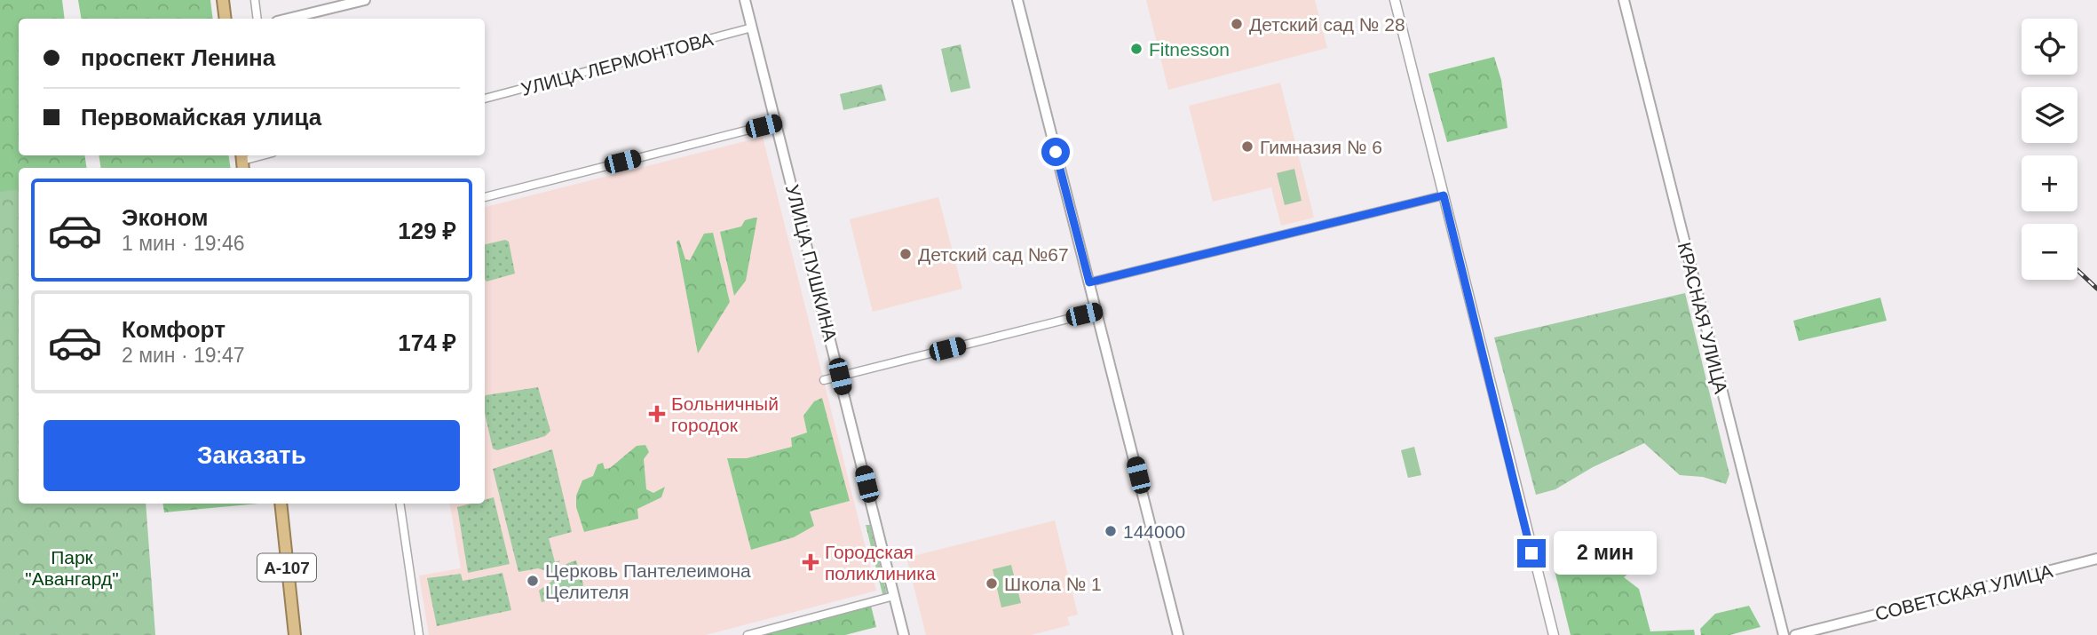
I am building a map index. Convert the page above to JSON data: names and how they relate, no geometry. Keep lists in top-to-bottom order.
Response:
{
  "streets": {
    "highway": ["А-107"],
    "main road": ["УЛИЦА ПУШКИНА", "КРАСНАЯ УЛИЦА", "СОВЕТСКАЯ УЛИЦА"],
    "street": ["УЛИЦА ЛЕРМОНТОВА"]
  },
  "crossings": [
    ["УЛИЦА ЛЕРМОНТОВА", "УЛИЦА ПУШКИНА"]
  ],
  "parks": ["Парк \"Авангард\""],
  "places": {
    "other": [
      "Детский сад № 28",
      "Fitnesson",
      "Гимназия № 6",
      "Детский сад №67",
      "144000",
      "Церковь Пантелеимона Целителя",
      "Школа № 1"
    ],
    "health": ["Больничный городок", "Городская поликлиника"]
  },
  "page": {
    "map_buttons": ["+", "−"],
    "banner": ["проспект Ленина", "Первомайская улица"],
    "list": [
      {
        "name": "Эконом",
        "note": "1 мин · 19:46",
        "value": "129 ₽"
      },
      {
        "name": "Комфорт",
        "note": "2 мин · 19:47",
        "value": "174 ₽"
      }
    ],
    "buttons": "Заказать",
    "bubble": "2 мин"
  }
}
